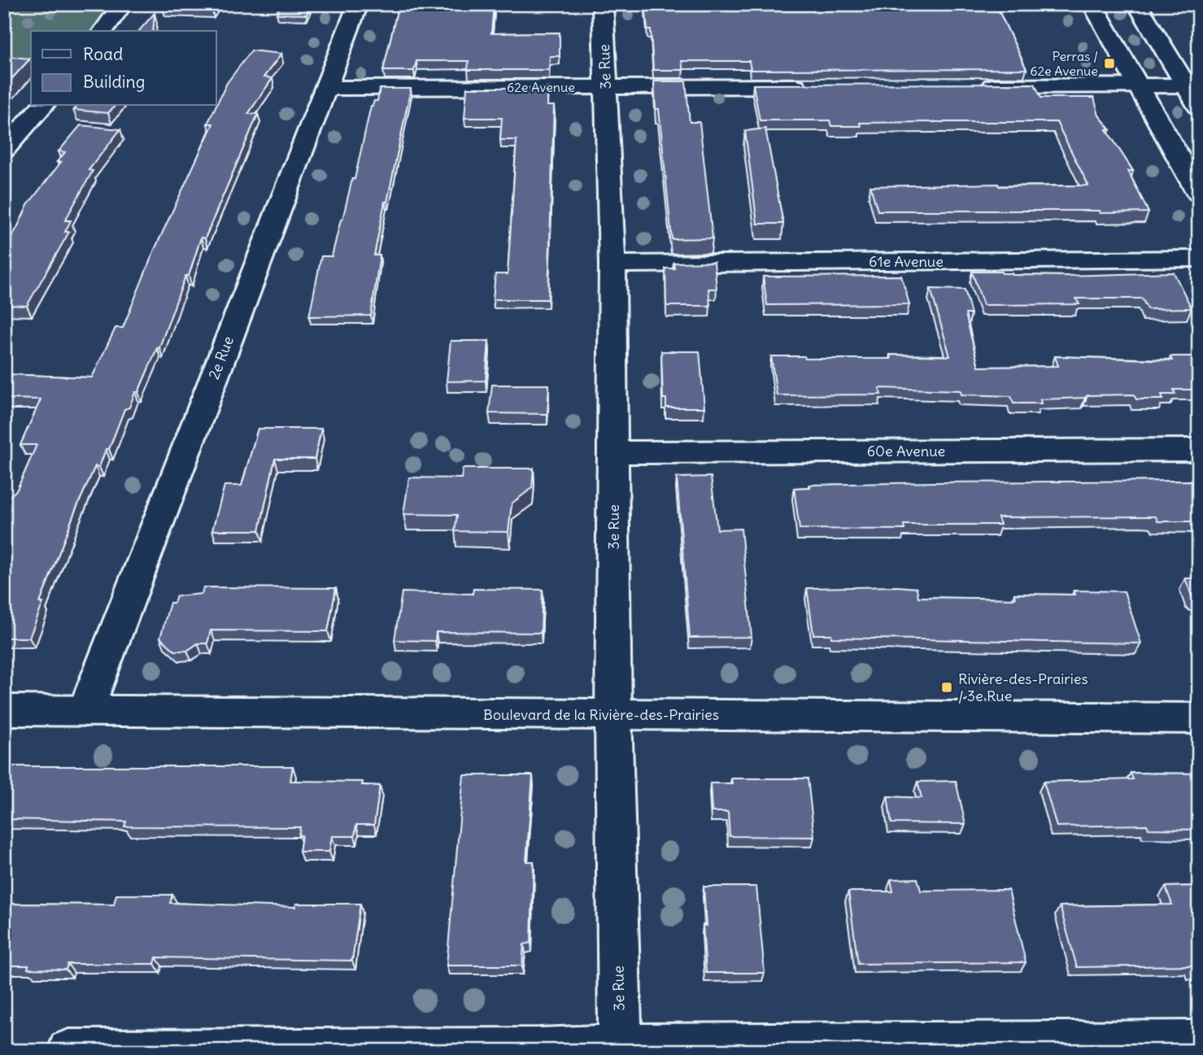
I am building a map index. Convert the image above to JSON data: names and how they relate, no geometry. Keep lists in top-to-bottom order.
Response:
{
  "streets": {
    "street": [
      "3e Rue",
      "62e Avenue",
      "61e Avenue",
      "2e Rue",
      "60e Avenue",
      "Boulevard de la Rivière-des-Prairies"
    ]
  },
  "crossings": [
    ["3e Rue", "62e Avenue"],
    ["3e Rue", "61e Avenue"],
    ["3e Rue", "60e Avenue"],
    ["3e Rue", "Boulevard de la Rivière-des-Prairies"],
    ["62e Avenue", "2e Rue"],
    ["2e Rue", "Boulevard de la Rivière-des-Prairies"]
  ],
  "places": {
    "transit": ["Perras / 62e Avenue", "Rivière-des-Prairies / 3e Rue"]
  },
  "legend": ["Road", "Building"]
}
